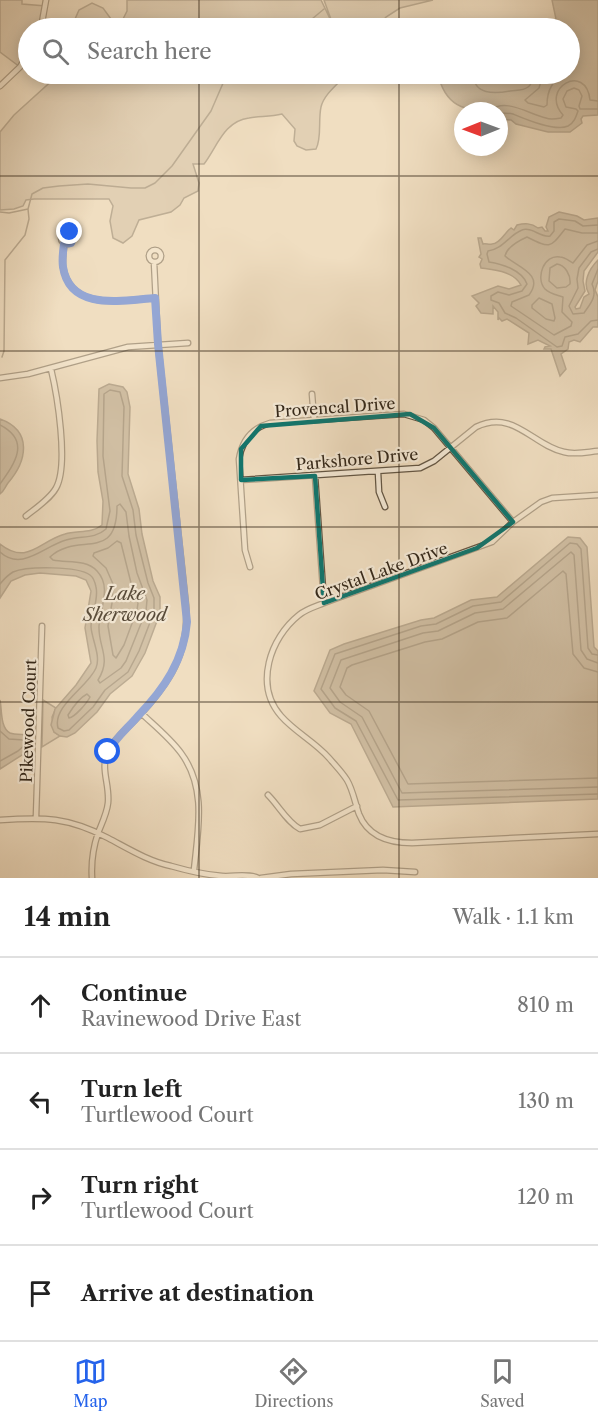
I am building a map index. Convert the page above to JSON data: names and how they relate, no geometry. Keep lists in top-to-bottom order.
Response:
{
  "streets": {
    "street": [
      "Provencal Drive",
      "Parkshore Drive",
      "Crystal Lake Drive",
      "Pikewood Court"
    ]
  },
  "crossings": [
    ["Provencal Drive", "Parkshore Drive"],
    ["Provencal Drive", "Crystal Lake Drive"]
  ],
  "water": ["Lake Sherwood"],
  "north": "left",
  "page": {
    "search": "Search here",
    "heading": ["14 min", "Walk · 1.1 km"],
    "list": [
      ["Continue", "Ravinewood Drive East", "810 m"],
      ["Turn left", "Turtlewood Court", "130 m"],
      ["Turn right", "Turtlewood Court", "120 m"],
      "Arrive at destination"
    ],
    "nav": ["Map", "Directions", "Saved"]
  }
}
